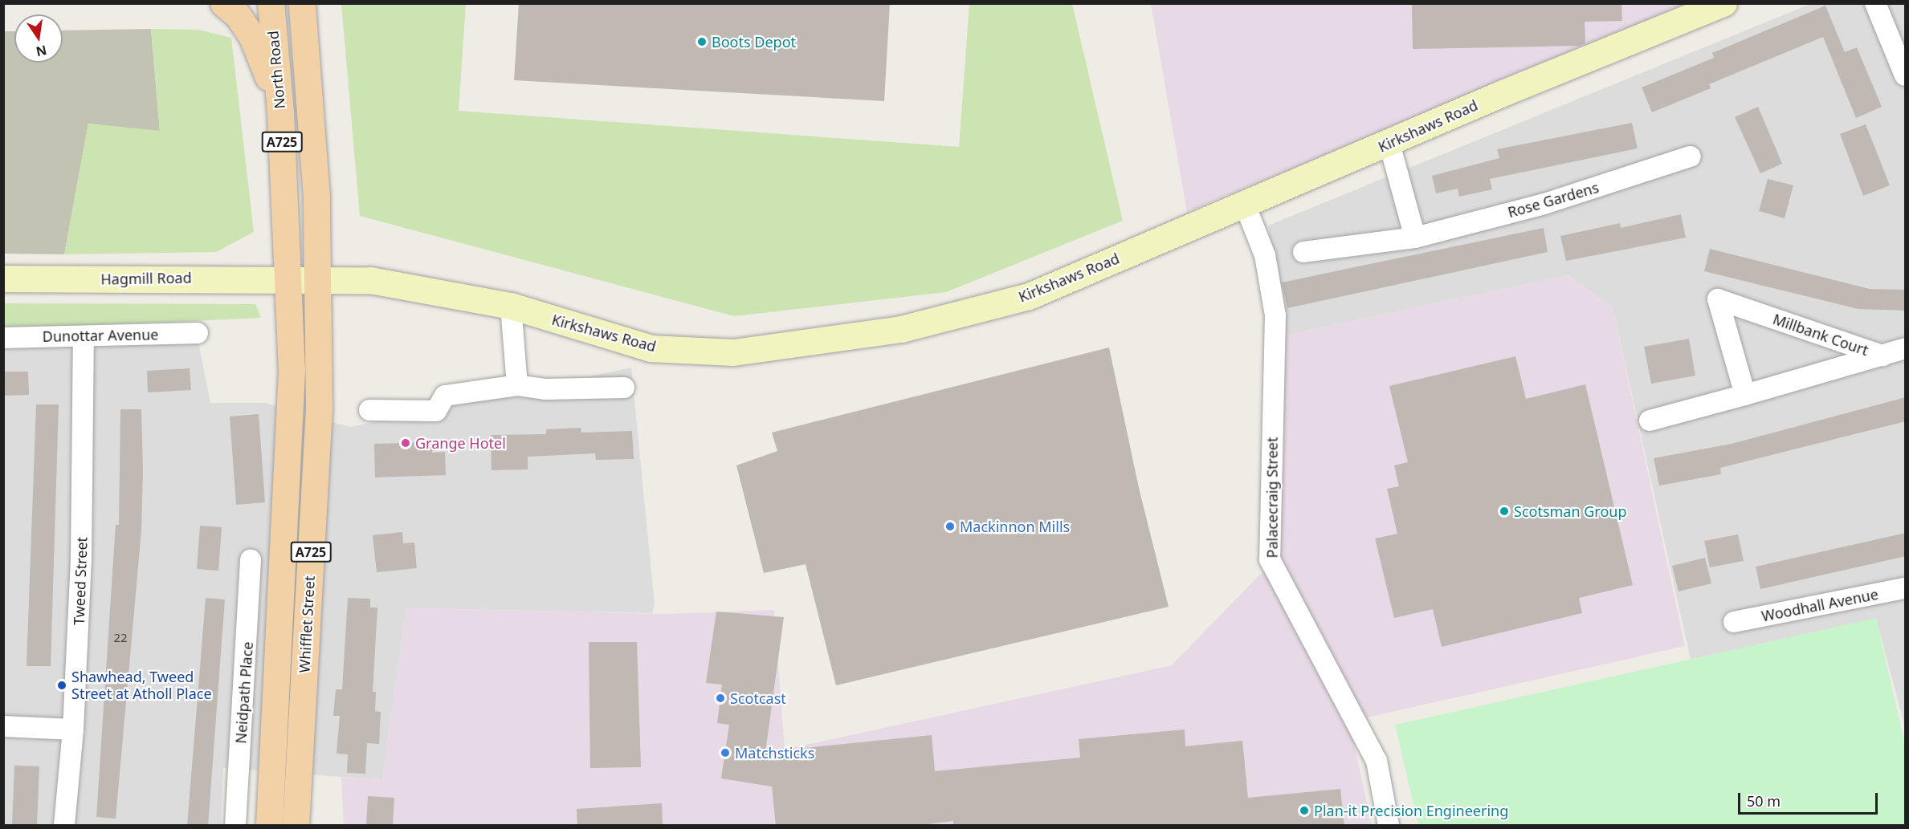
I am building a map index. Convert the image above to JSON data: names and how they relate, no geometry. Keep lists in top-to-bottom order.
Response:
{
  "streets": {
    "main road": ["North Road", "A725", "Whifflet Street"],
    "street": [
      "Kirkshaws Road",
      "Rose Gardens",
      "Hagmill Road",
      "Millbank Court",
      "Dunottar Avenue",
      "Palacecraig Street",
      "Tweed Street",
      "Woodhall Avenue",
      "Neidpath Place"
    ]
  },
  "crossings": [
    ["North Road", "Kirkshaws Road"],
    ["North Road", "A725"],
    ["North Road", "Hagmill Road"],
    ["North Road", "Whifflet Street"],
    ["Kirkshaws Road", "Hagmill Road"],
    ["Kirkshaws Road", "Palacecraig Street"],
    ["Kirkshaws Road", "Whifflet Street"],
    ["Hagmill Road", "Whifflet Street"],
    ["Dunottar Avenue", "Tweed Street"]
  ],
  "places": [
    "Boots Depot",
    "Grange Hotel",
    "Scotsman Group",
    "Mackinnon Mills",
    "Shawhead, Tweed Street at Atholl Place",
    "Scotcast",
    "Matchsticks",
    "Plan-it Precision Engineering"
  ],
  "house_numbers": ["22"],
  "scale_bar": "50 m",
  "north": "bottom"
}
